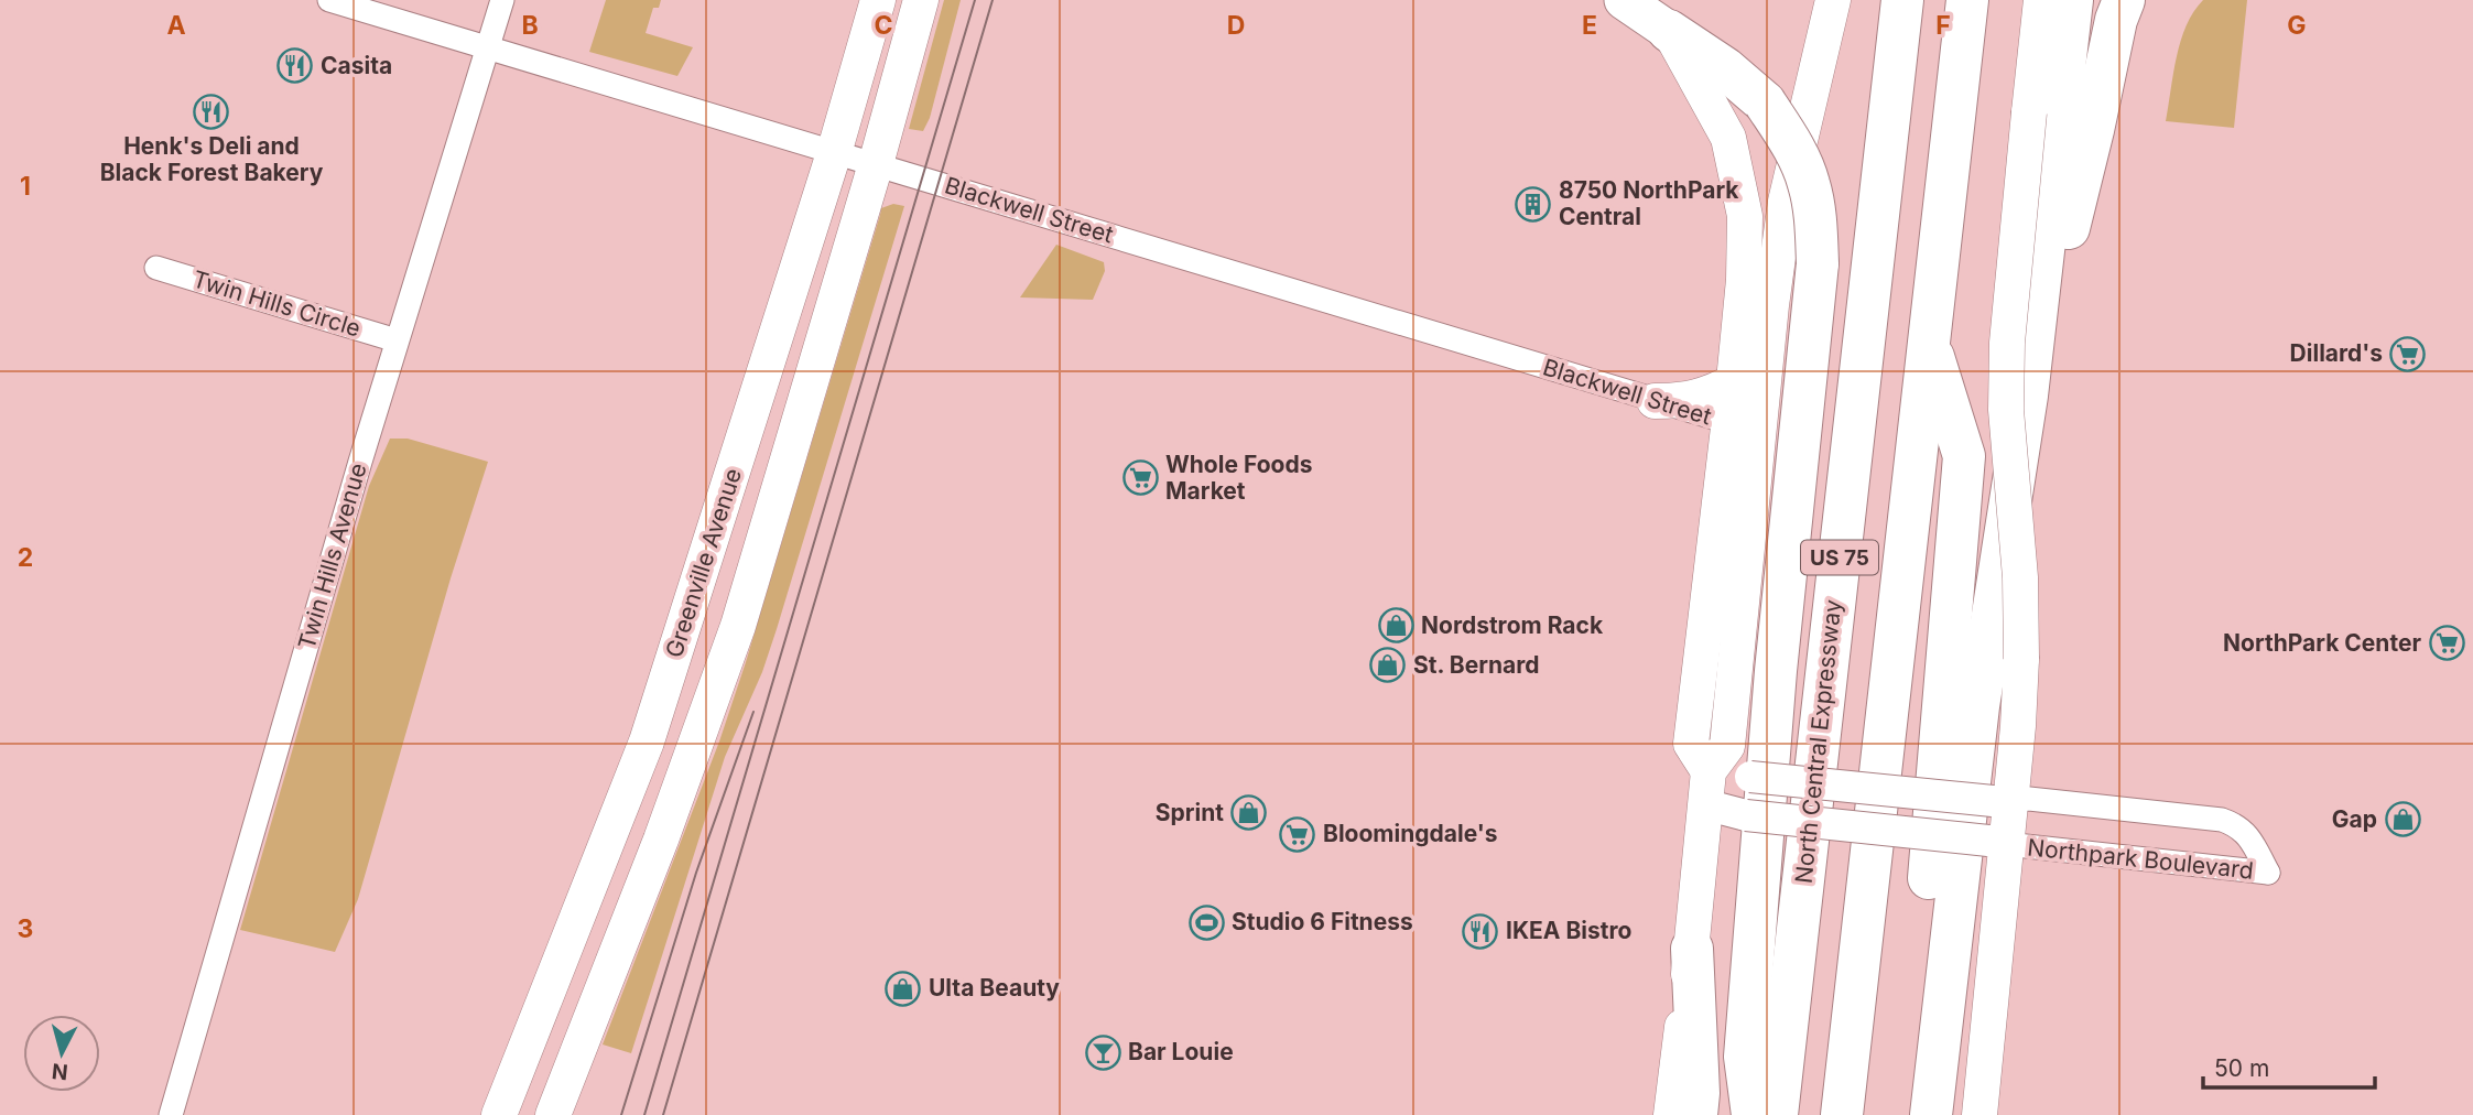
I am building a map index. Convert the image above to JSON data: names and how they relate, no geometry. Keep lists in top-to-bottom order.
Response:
{
  "streets": {
    "highway": ["US 75", "North Central Expressway"],
    "main road": ["Greenville Avenue"],
    "street": [
      "Blackwell Street",
      "Twin Hills Circle",
      "Twin Hills Avenue",
      "Northpark Boulevard"
    ]
  },
  "crossings": [
    ["Blackwell Street", "Twin Hills Avenue"],
    ["Blackwell Street", "Greenville Avenue"],
    ["Twin Hills Circle", "Twin Hills Avenue"]
  ],
  "places": {
    "restaurant": ["Casita", "Henk's Deli and Black Forest Bakery", "IKEA Bistro"],
    "building": ["8750 NorthPark Central"],
    "supermarket": [
      "Dillard's",
      "Whole Foods Market",
      "NorthPark Center",
      "Bloomingdale's"
    ],
    "shop": [
      "Nordstrom Rack",
      "St. Bernard",
      "Sprint",
      "Gap",
      "Ulta Beauty"
    ],
    "sports": ["Studio 6 Fitness"],
    "bar": ["Bar Louie"]
  },
  "scale_bar": "50 m",
  "north": "bottom",
  "grid": {
    "columns": [
      "A",
      "B",
      "C",
      "D",
      "E",
      "F",
      "G"
    ],
    "rows": ["1", "2", "3"]
  }
}
